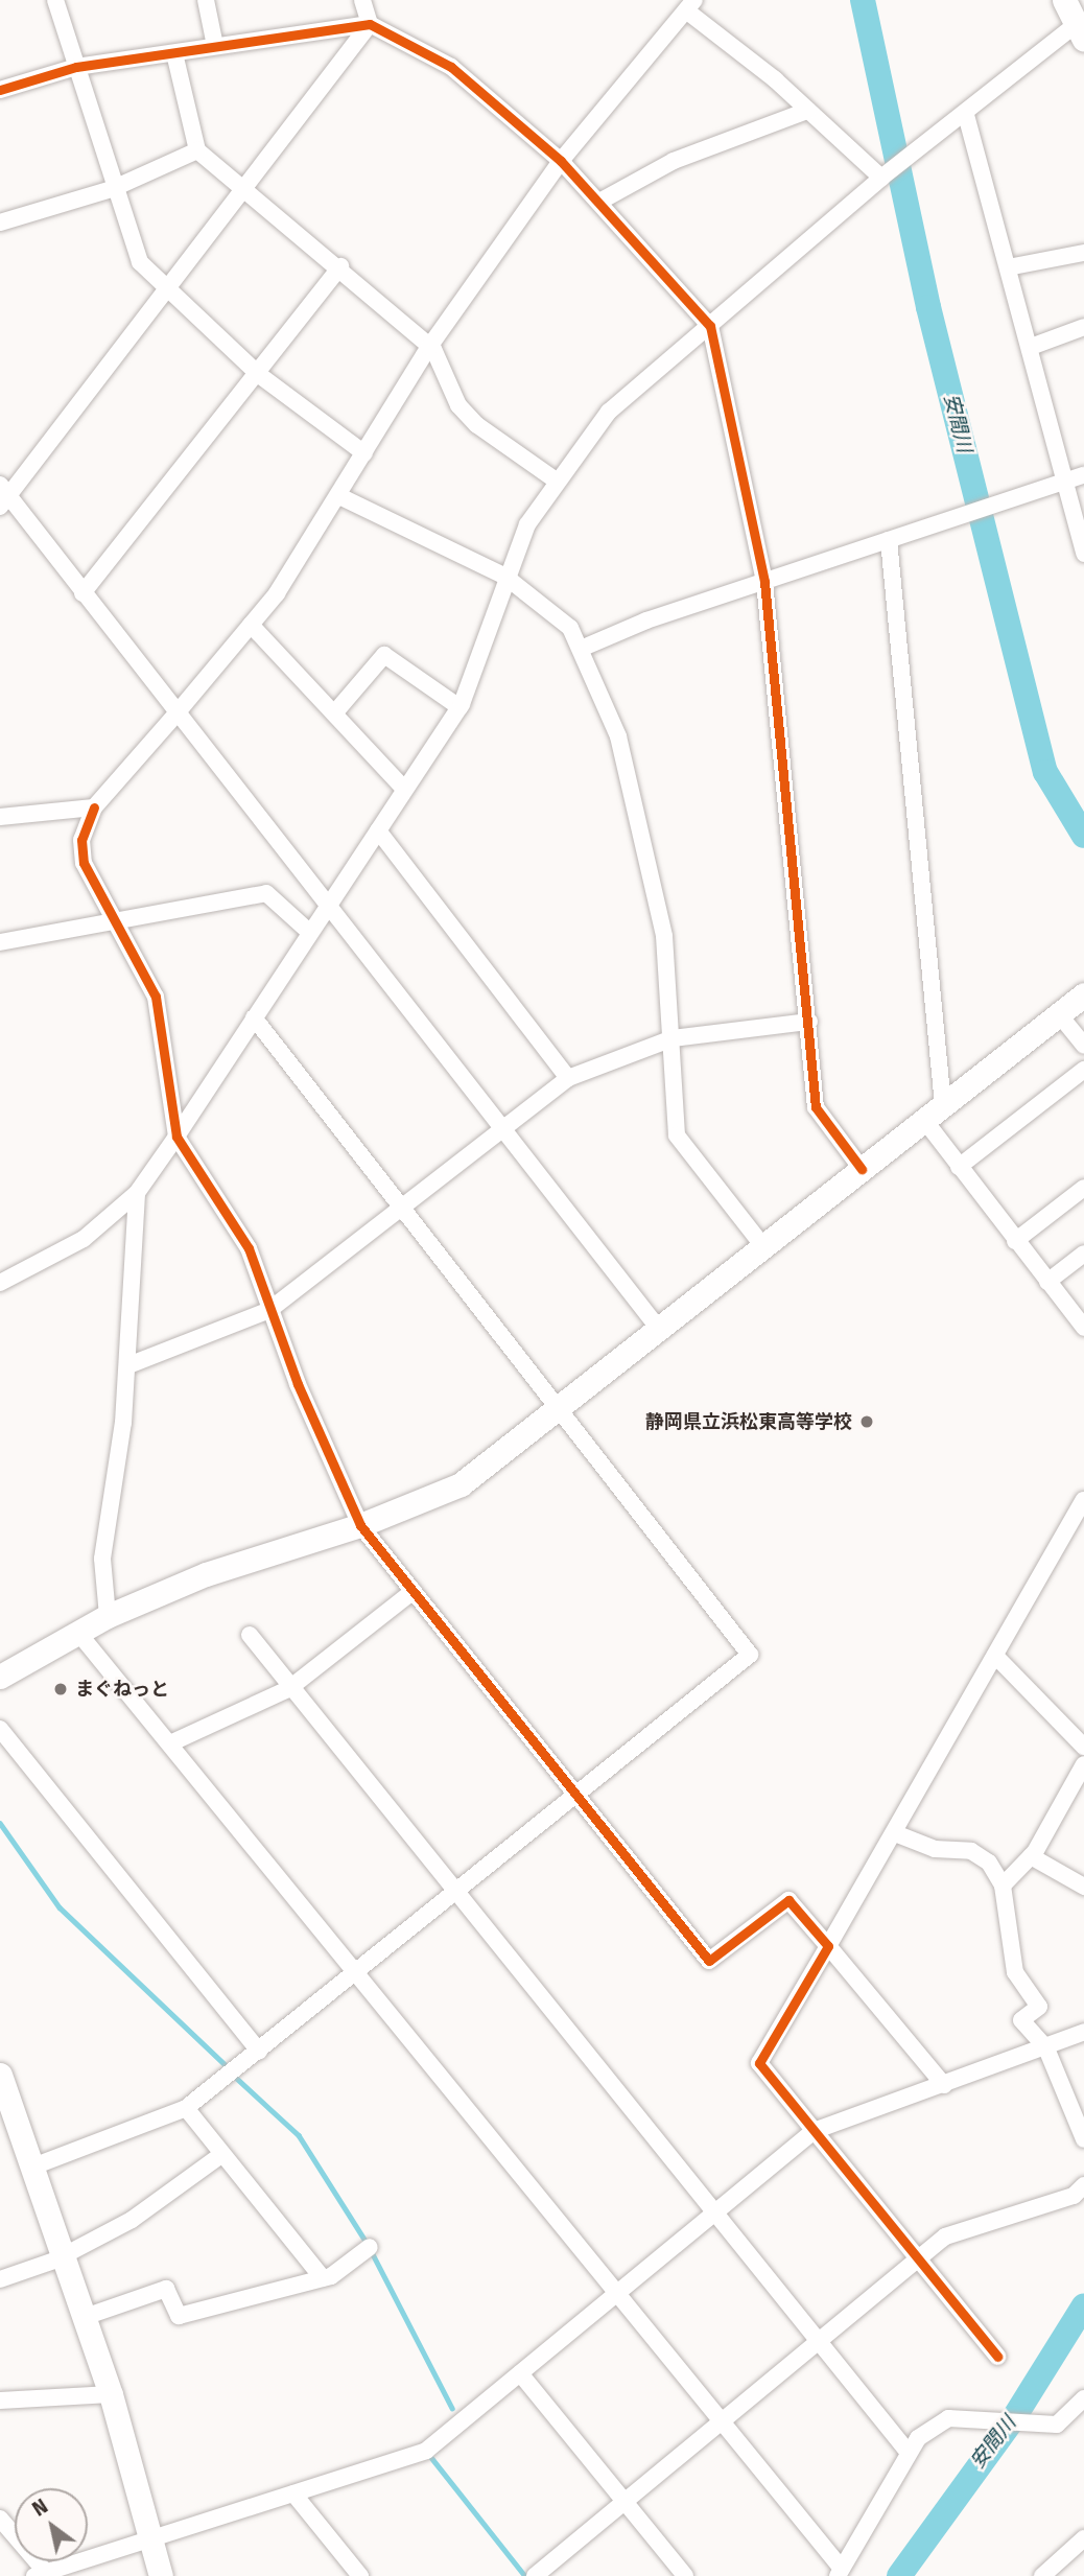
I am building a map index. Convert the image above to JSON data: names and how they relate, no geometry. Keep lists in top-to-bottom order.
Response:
{
  "water": ["安間川"],
  "places": ["静岡県立浜松東高等学校", "まぐねっと"],
  "north": "top left"
}
